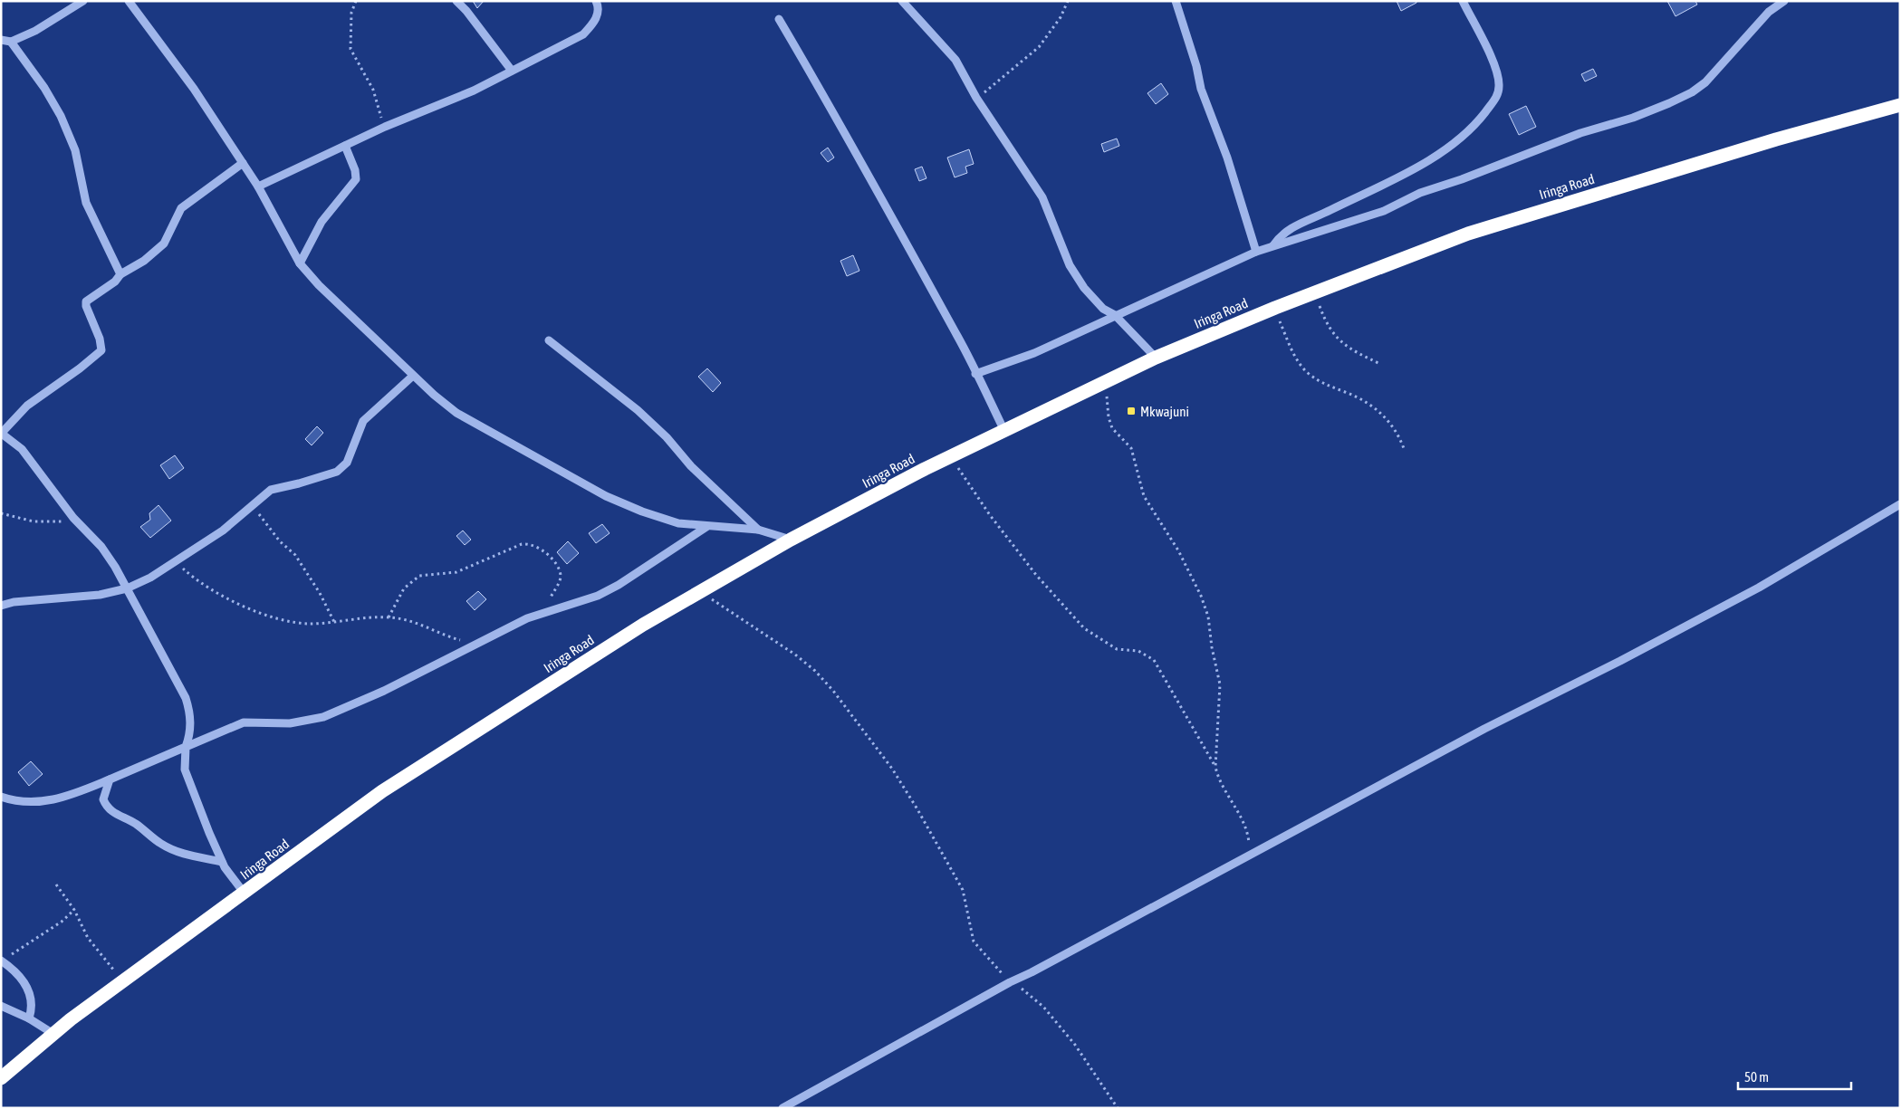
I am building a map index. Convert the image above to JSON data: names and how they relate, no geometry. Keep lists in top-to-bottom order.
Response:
{
  "streets": {
    "highway": ["Iringa Road"]
  },
  "places": {
    "transit": ["Mkwajuni"]
  },
  "scale_bar": "50 m"
}
